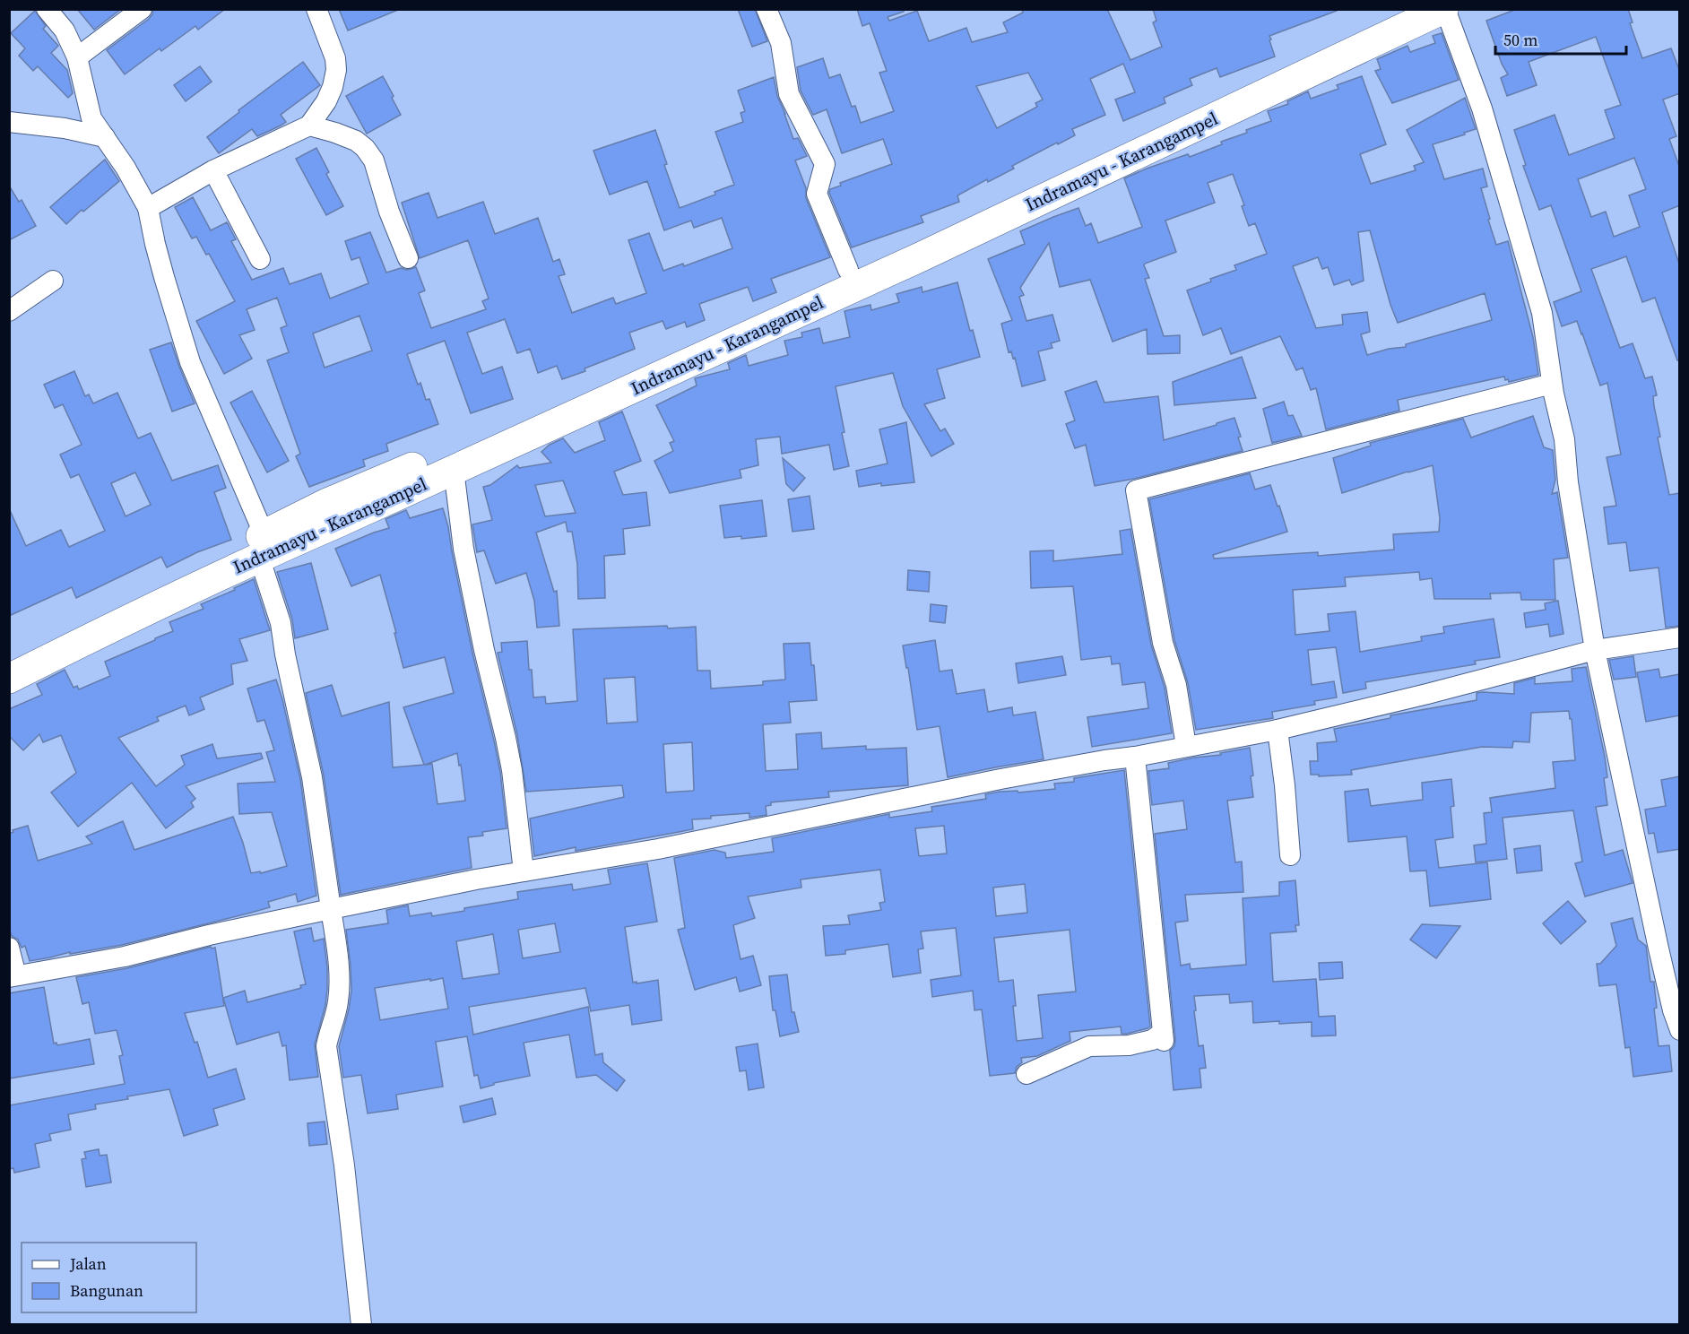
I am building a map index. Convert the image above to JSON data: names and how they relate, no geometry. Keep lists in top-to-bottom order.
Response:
{
  "streets": {
    "main road": ["Indramayu - Karangampel"]
  },
  "legend": ["Jalan", "Bangunan"],
  "scale_bar": "50 m"
}
